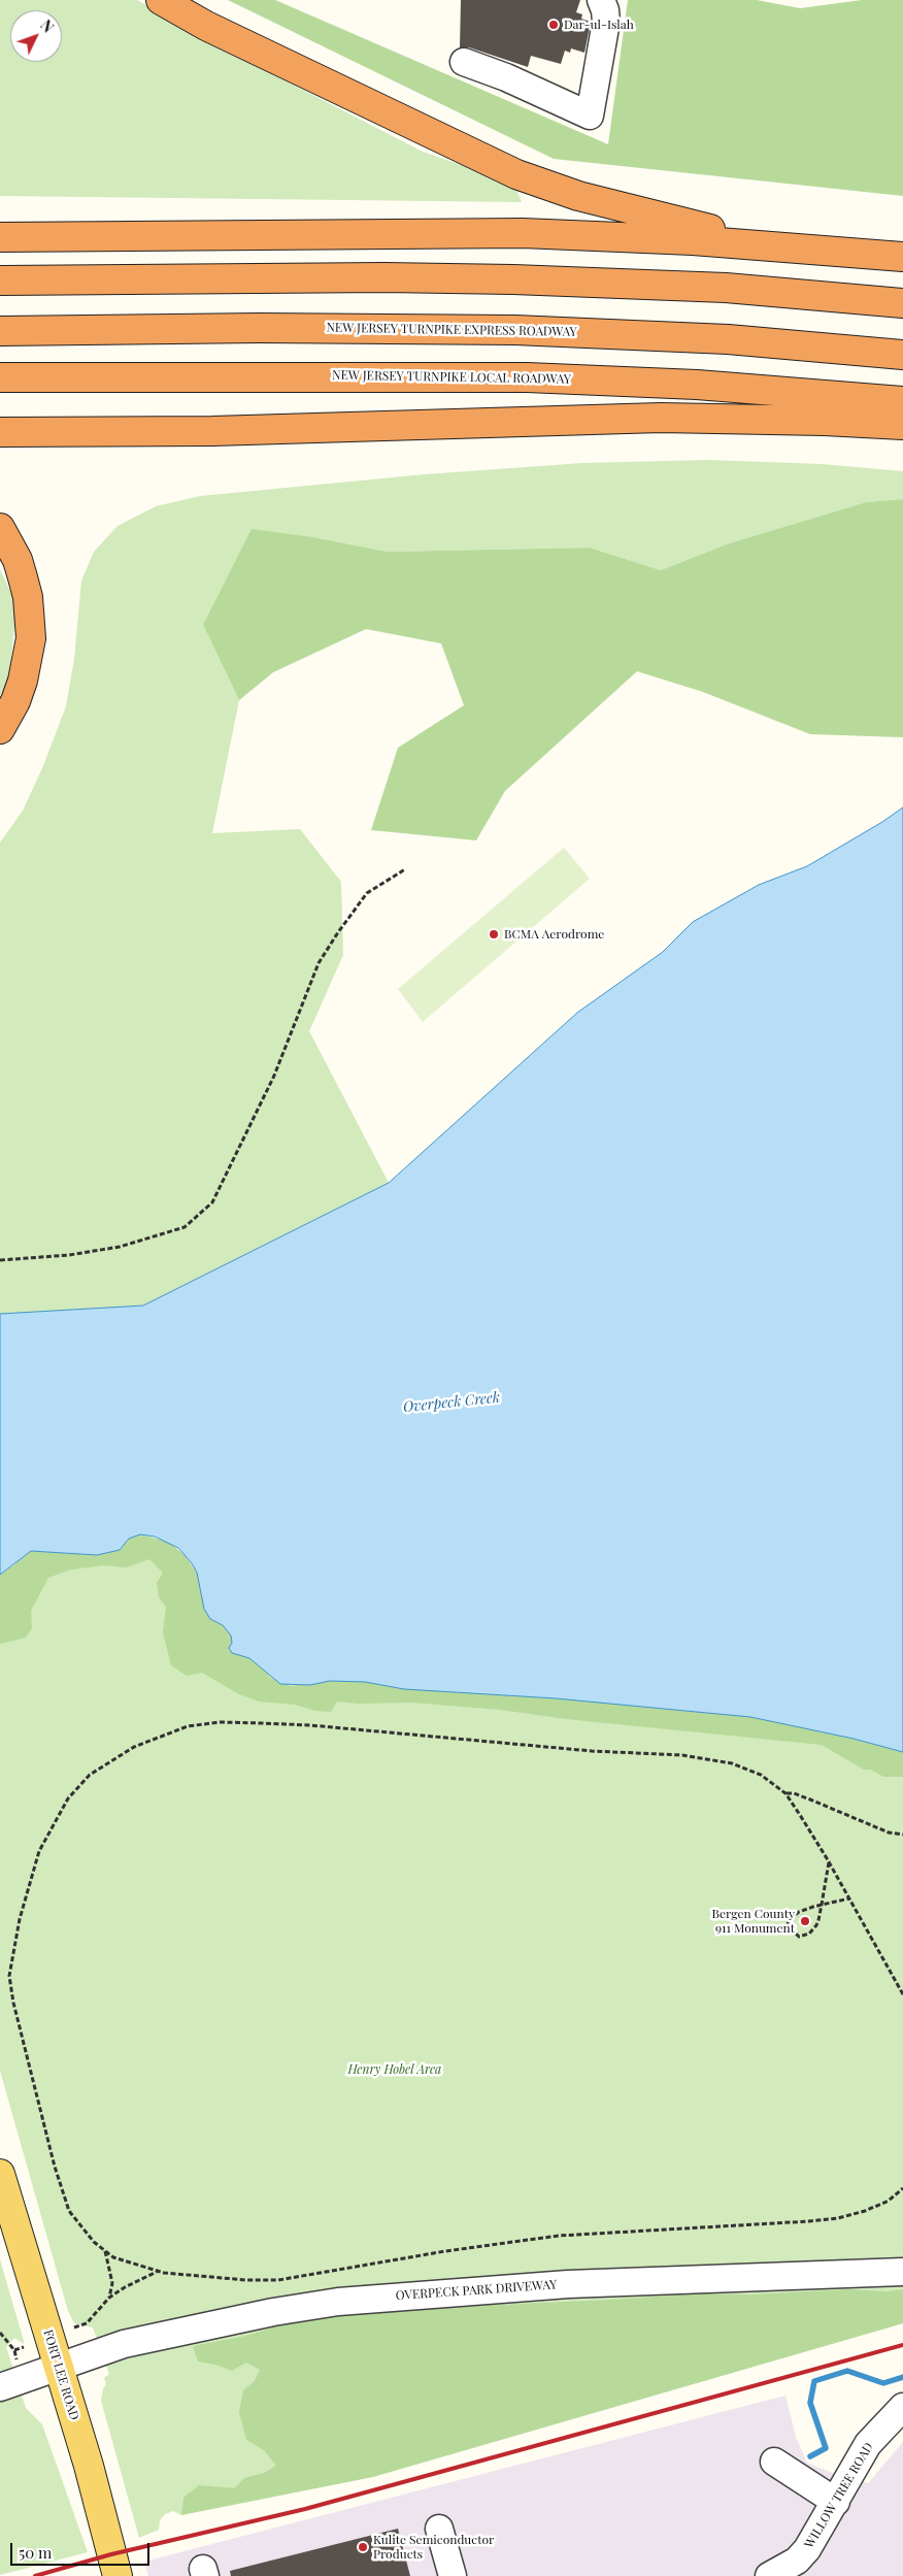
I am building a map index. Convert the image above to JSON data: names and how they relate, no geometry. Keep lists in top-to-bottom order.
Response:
{
  "streets": {
    "highway": ["NEW JERSEY TURNPIKE EXPRESS ROADWAY", "NEW JERSEY TURNPIKE LOCAL ROADWAY"],
    "main road": ["FORT LEE ROAD"],
    "street": ["OVERPECK PARK DRIVEWAY", "WILLOW TREE ROAD"]
  },
  "crossings": [
    ["OVERPECK PARK DRIVEWAY", "FORT LEE ROAD"]
  ],
  "water": ["Overpeck Creek"],
  "parks": ["Henry Hobel Area"],
  "places": [
    "Dar-ul-Islah",
    "BCMA Aerodrome",
    "Bergen County 911 Monument",
    "Kulite Semiconductor Products"
  ],
  "scale_bar": "50 m",
  "north": "top right"
}
